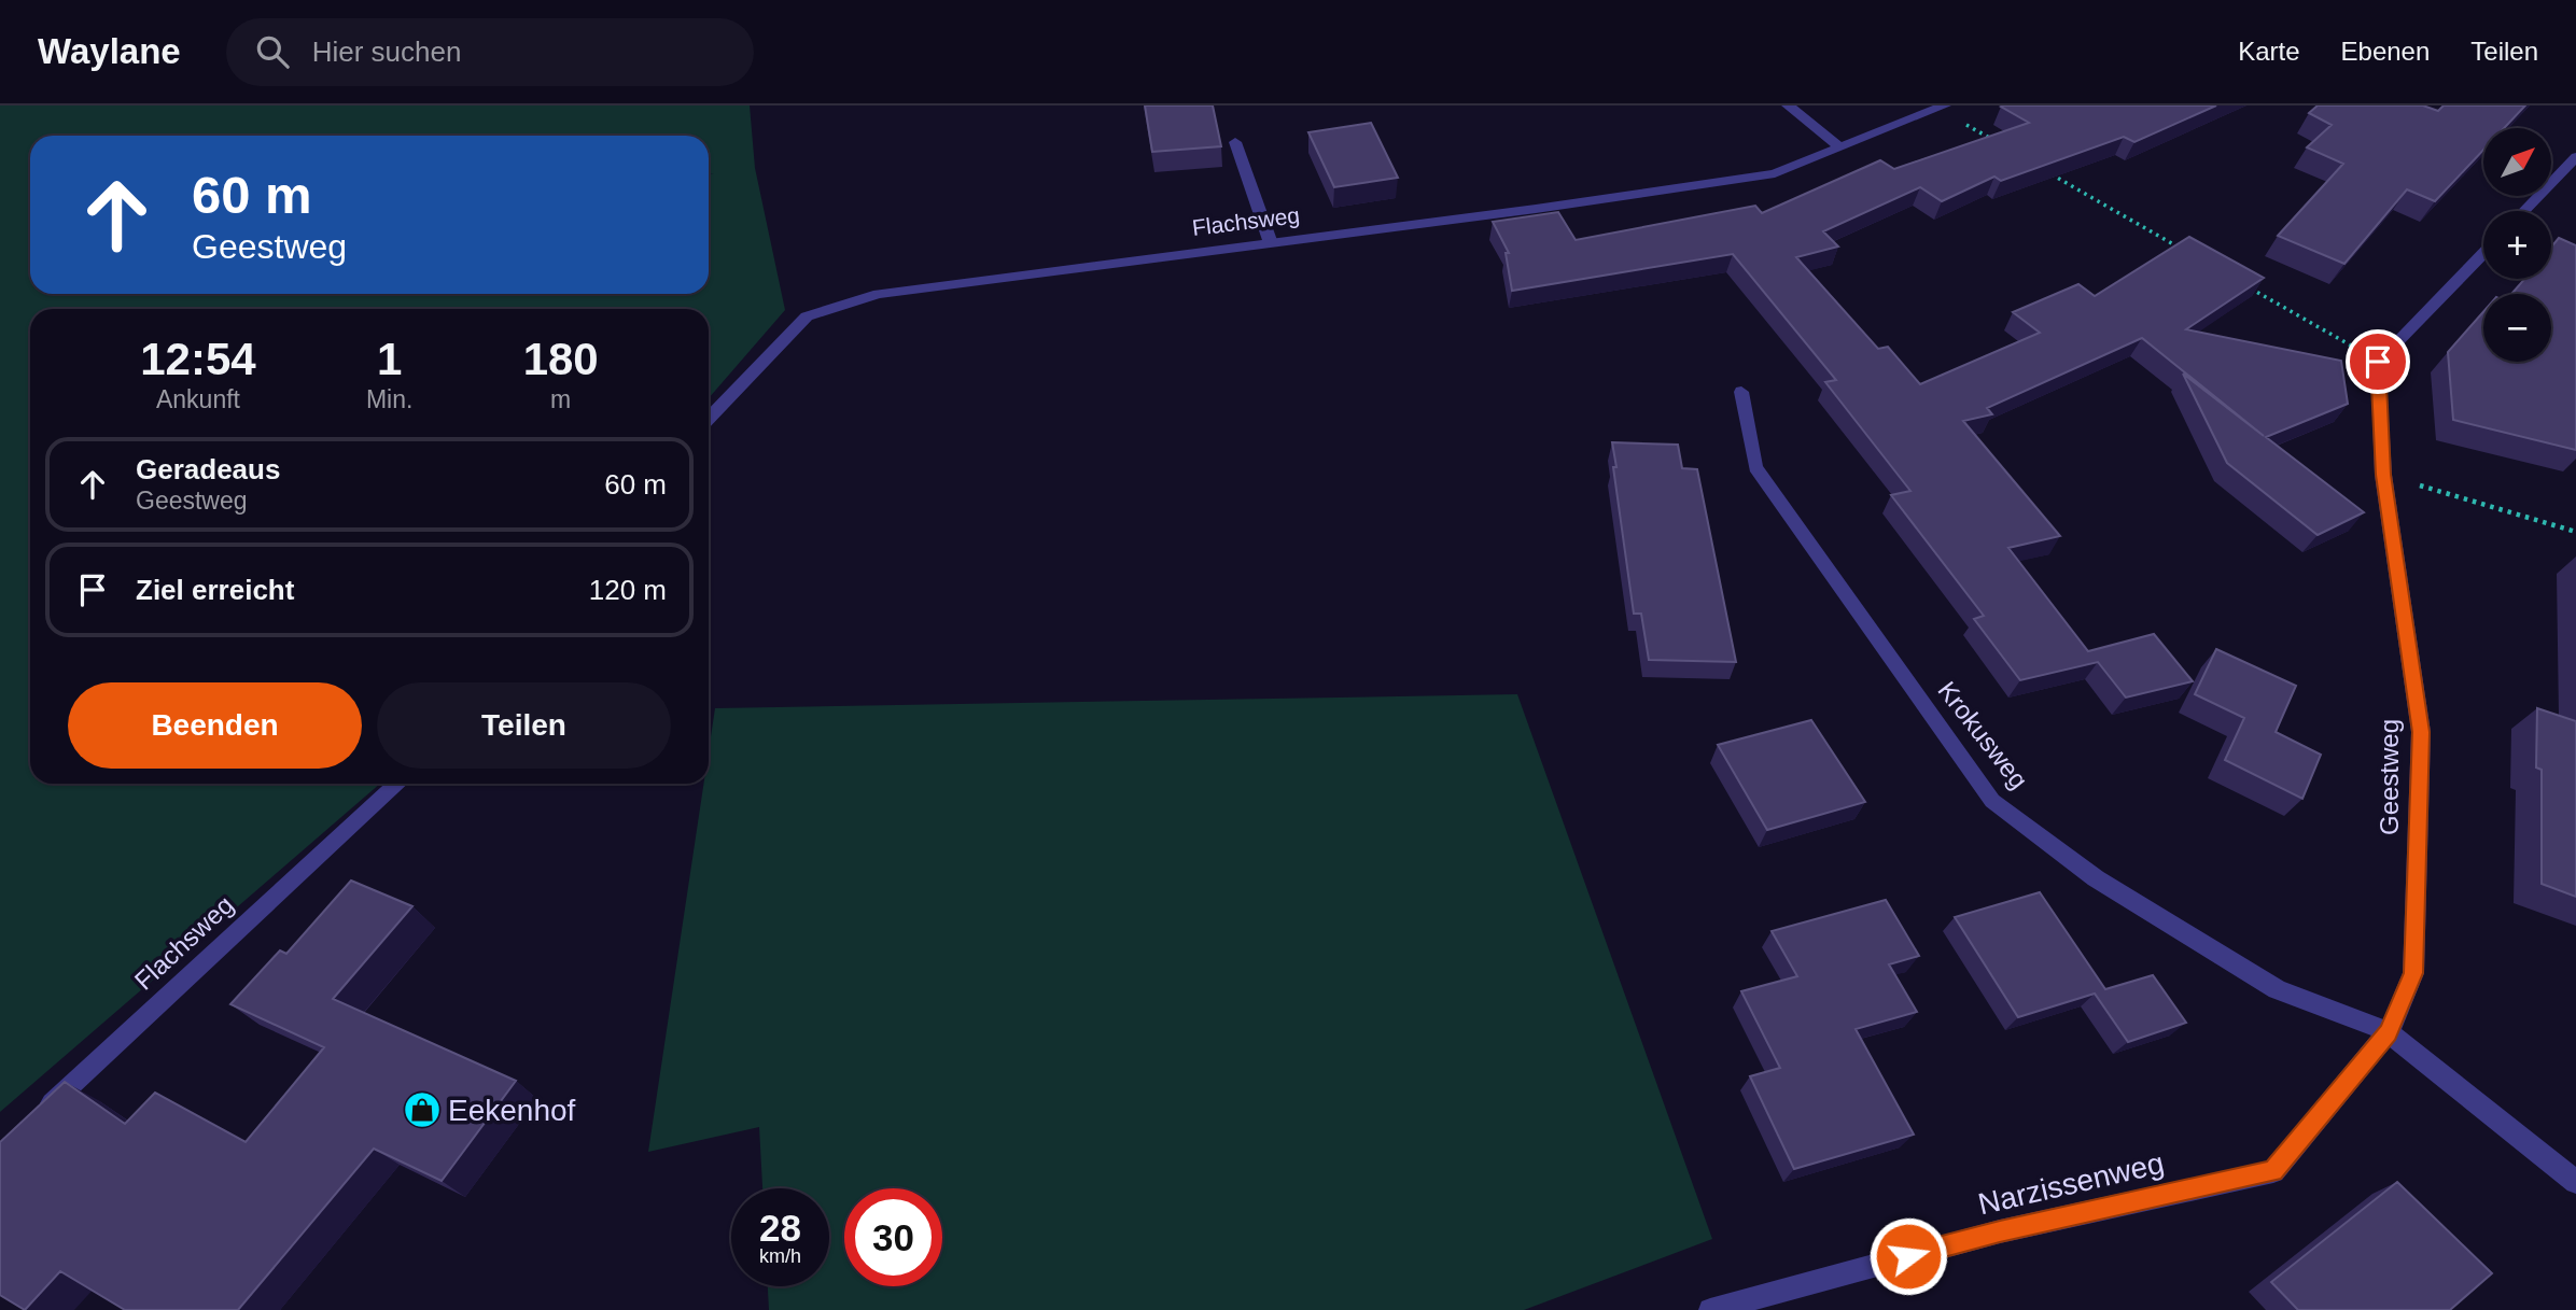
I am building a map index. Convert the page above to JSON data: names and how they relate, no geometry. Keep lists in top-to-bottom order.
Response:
{
  "streets": {
    "street": [
      "Flachsweg",
      "Krokusweg",
      "Geestweg",
      "Narzissenweg"
    ]
  },
  "crossings": [
    ["Krokusweg", "Geestweg"],
    ["Krokusweg", "Narzissenweg"],
    ["Geestweg", "Narzissenweg"]
  ],
  "places": {
    "shop": ["Eekenhof"]
  },
  "north": "top right",
  "page": {
    "header": "Waylane",
    "search": "Hier suchen",
    "nav": ["Karte", "Ebenen", "Teilen"],
    "map_buttons": ["+", "−"],
    "turn": ["60 m", "Geestweg"],
    "eta": [
      "12:54",
      "Ankunft",
      "1",
      "Min.",
      "180",
      "m"
    ],
    "list": [
      {
        "name": "Geradeaus",
        "note": "Geestweg",
        "value": "60 m"
      },
      {
        "name": "Ziel erreicht",
        "value": "120 m"
      }
    ],
    "buttons": ["Beenden", "Teilen"],
    "speed": "28 km/h",
    "limit": "30"
  }
}
